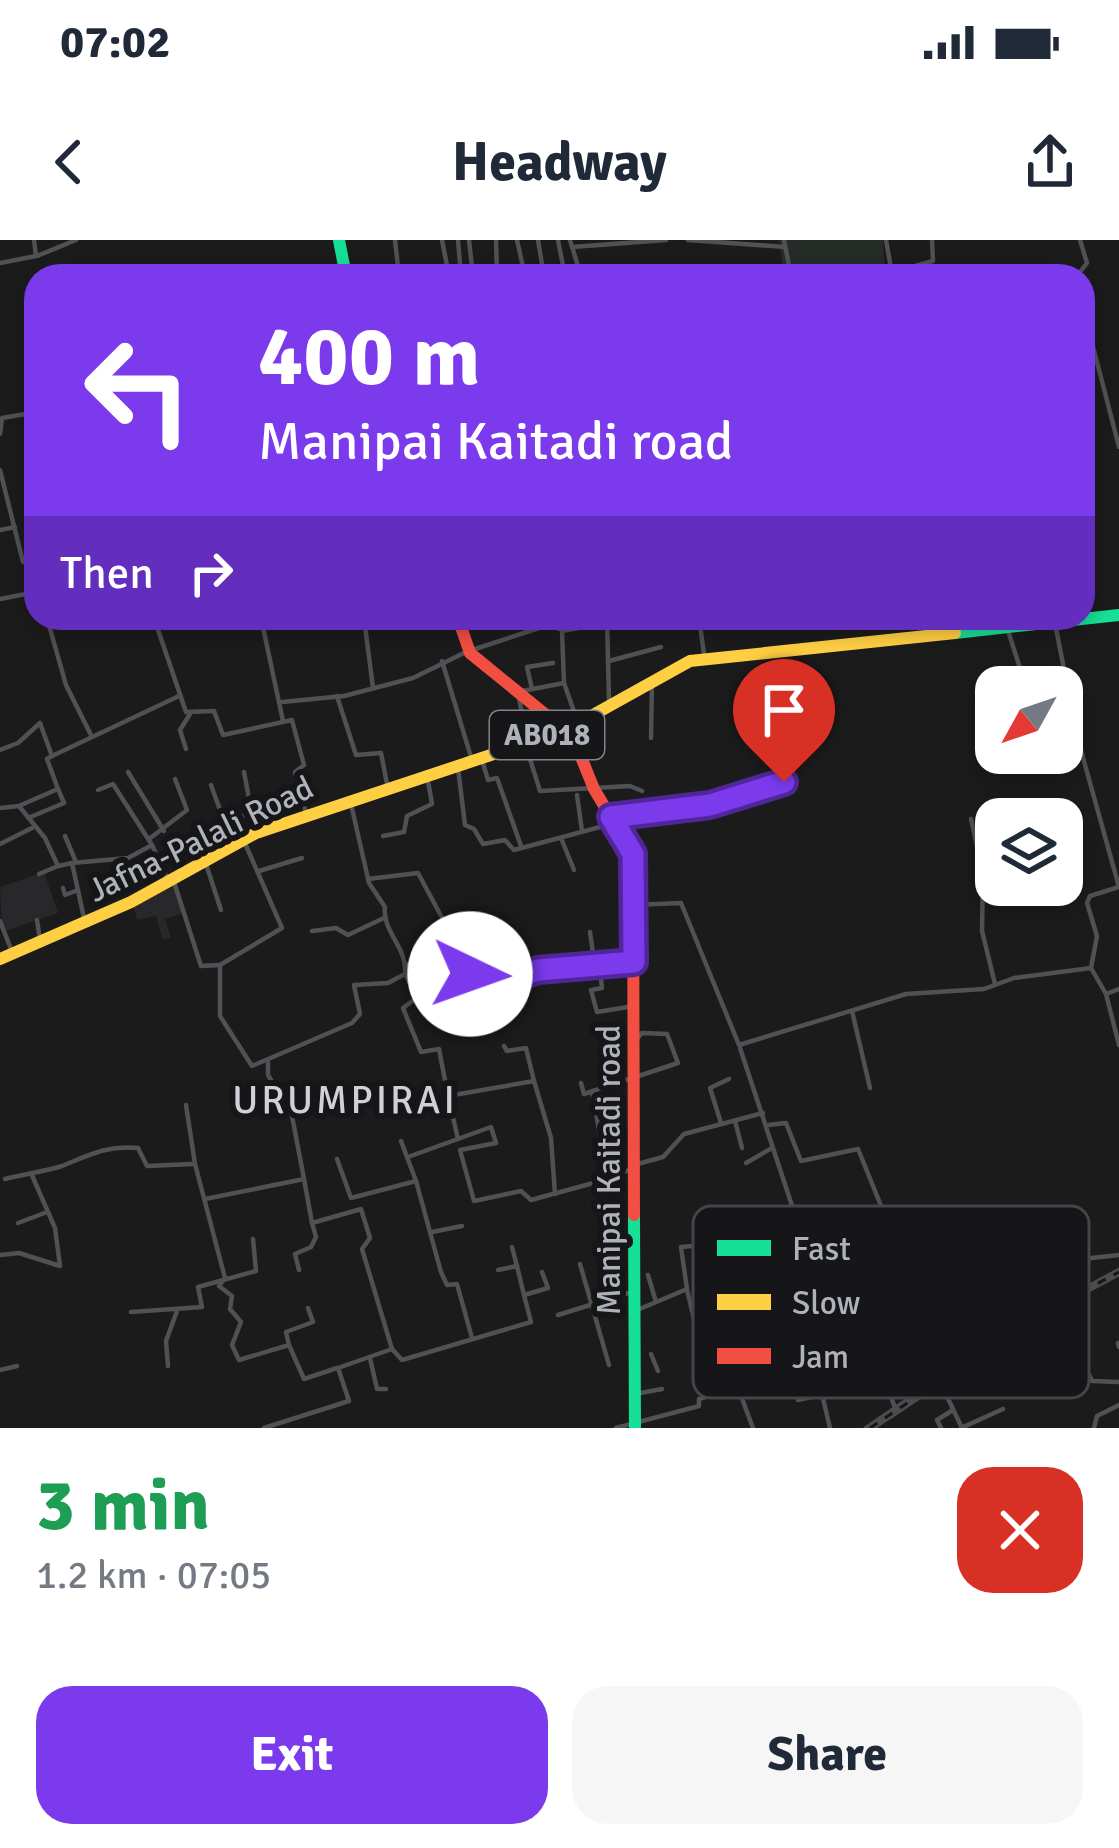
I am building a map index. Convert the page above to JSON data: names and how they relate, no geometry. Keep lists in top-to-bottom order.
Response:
{
  "streets": {
    "main road": ["AB018", "Jafna-Palali Road", "Manipai Kaitadi road"]
  },
  "crossings": [
    ["Jafna-Palali Road", "Manipai Kaitadi road"]
  ],
  "districts": ["URUMPIRAI"],
  "legend": ["Fast", "Slow", "Jam"],
  "north": "bottom left",
  "page": {
    "status": "07:02",
    "header": "Headway",
    "turn": ["400 m", "Manipai Kaitadi road"],
    "then": "Then",
    "heading": ["3 min", "1.2 km · 07:05"],
    "buttons": ["Exit", "Share"]
  }
}
